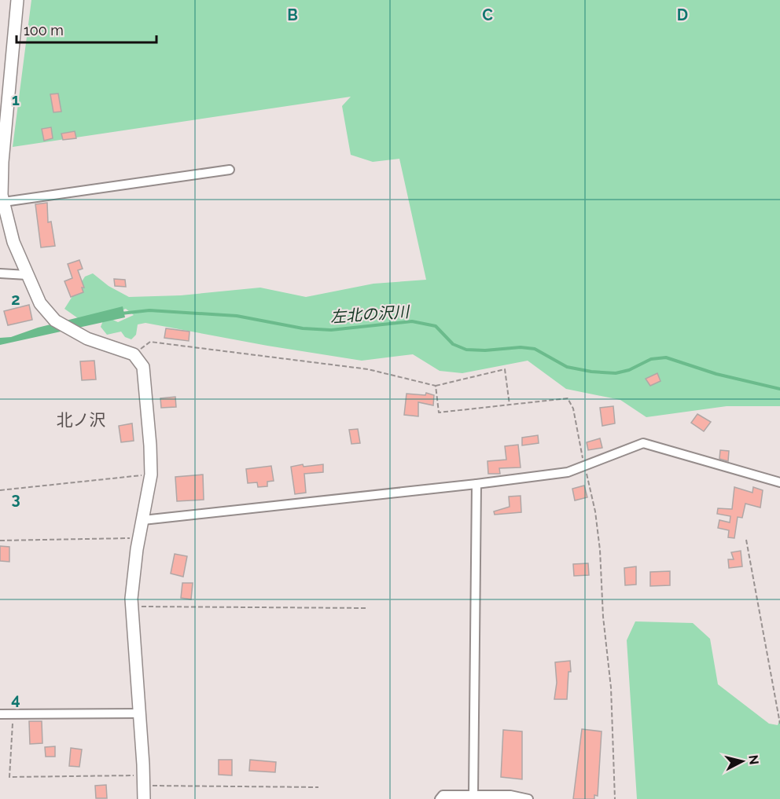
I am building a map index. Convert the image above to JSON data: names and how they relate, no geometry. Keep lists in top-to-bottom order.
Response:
{
  "districts": ["北ノ沢"],
  "water": ["左北の沢川"],
  "scale_bar": "100 m",
  "north": "right",
  "grid": {
    "columns": ["B", "C", "D"],
    "rows": [
      "1",
      "2",
      "3",
      "4"
    ]
  }
}
